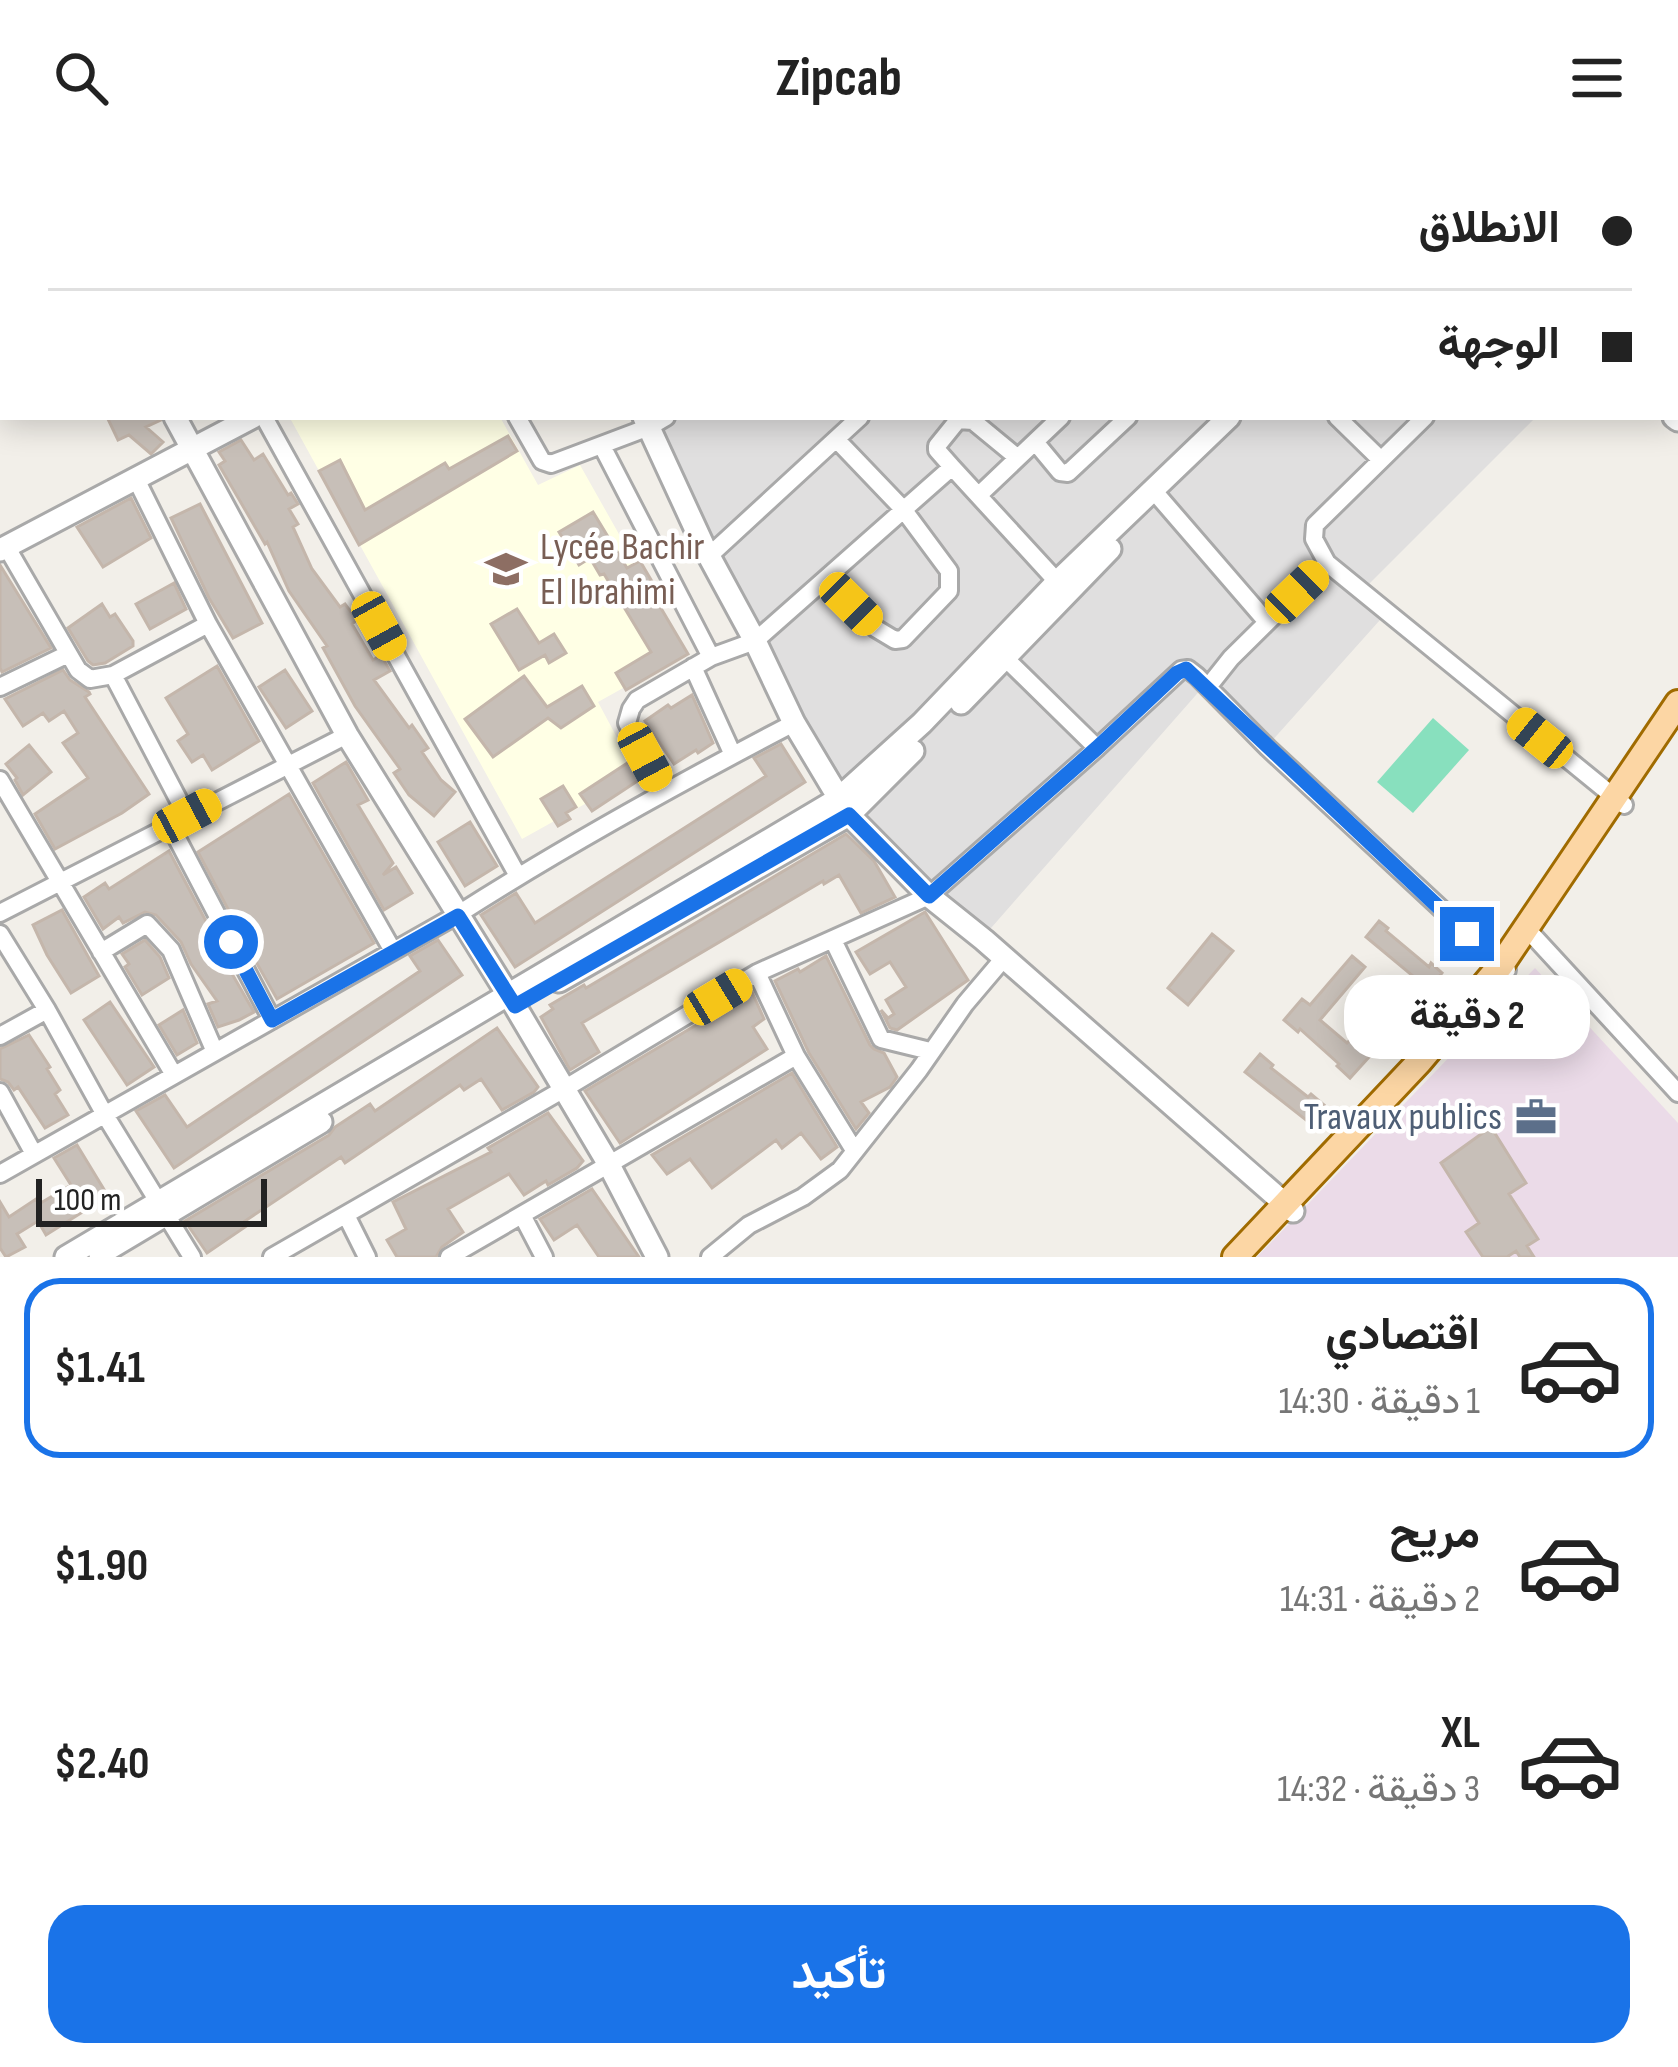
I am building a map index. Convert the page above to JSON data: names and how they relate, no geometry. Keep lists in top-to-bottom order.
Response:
{
  "places": {
    "school or university": ["Lycée Bachir El Ibrahimi"],
    "office": ["Travaux publics"]
  },
  "scale_bar": "100 m",
  "page": {
    "header": "Zipcab",
    "banner": ["الانطلاق", "الوجهة"],
    "bubble": "2 دقيقة",
    "scale": "100 m",
    "list": [
      {
        "name": "اقتصادي",
        "note": "1 دقيقة · 14:30",
        "value": "$1.41"
      },
      {
        "name": "مريح",
        "note": "2 دقيقة · 14:31",
        "value": "$1.90"
      },
      {
        "name": "XL",
        "note": "3 دقيقة · 14:32",
        "value": "$2.40"
      }
    ],
    "buttons": "تأكيد"
  }
}
